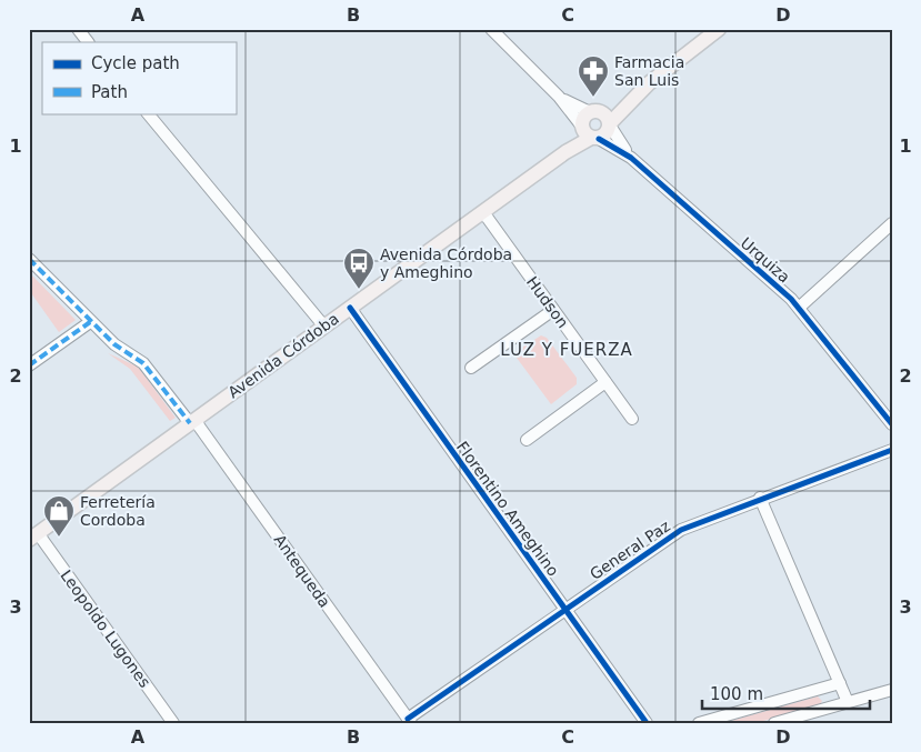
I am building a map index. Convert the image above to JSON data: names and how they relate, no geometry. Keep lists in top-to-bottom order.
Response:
{
  "streets": {
    "main road": ["Avenida Córdoba"],
    "street": [
      "Urquiza",
      "Hudson",
      "Florentino Ameghino",
      "General Paz",
      "Antequeda",
      "Leopoldo Lugones"
    ]
  },
  "crossings": [
    ["Urquiza", "Avenida Córdoba"],
    ["Hudson", "Avenida Córdoba"],
    ["Avenida Córdoba", "Florentino Ameghino"],
    ["Avenida Córdoba", "Antequeda"],
    ["Avenida Córdoba", "Leopoldo Lugones"],
    ["Florentino Ameghino", "General Paz"],
    ["General Paz", "Antequeda"]
  ],
  "districts": ["LUZ Y FUERZA"],
  "places": {
    "pharmacy": ["Farmacia San Luis"],
    "bus stop": ["Avenida Córdoba y Ameghino"],
    "shop": ["Ferretería Cordoba"]
  },
  "legend": ["Cycle path", "Path"],
  "scale_bar": "100 m",
  "grid": {
    "columns": [
      "A",
      "B",
      "C",
      "D"
    ],
    "rows": ["1", "2", "3"]
  }
}
